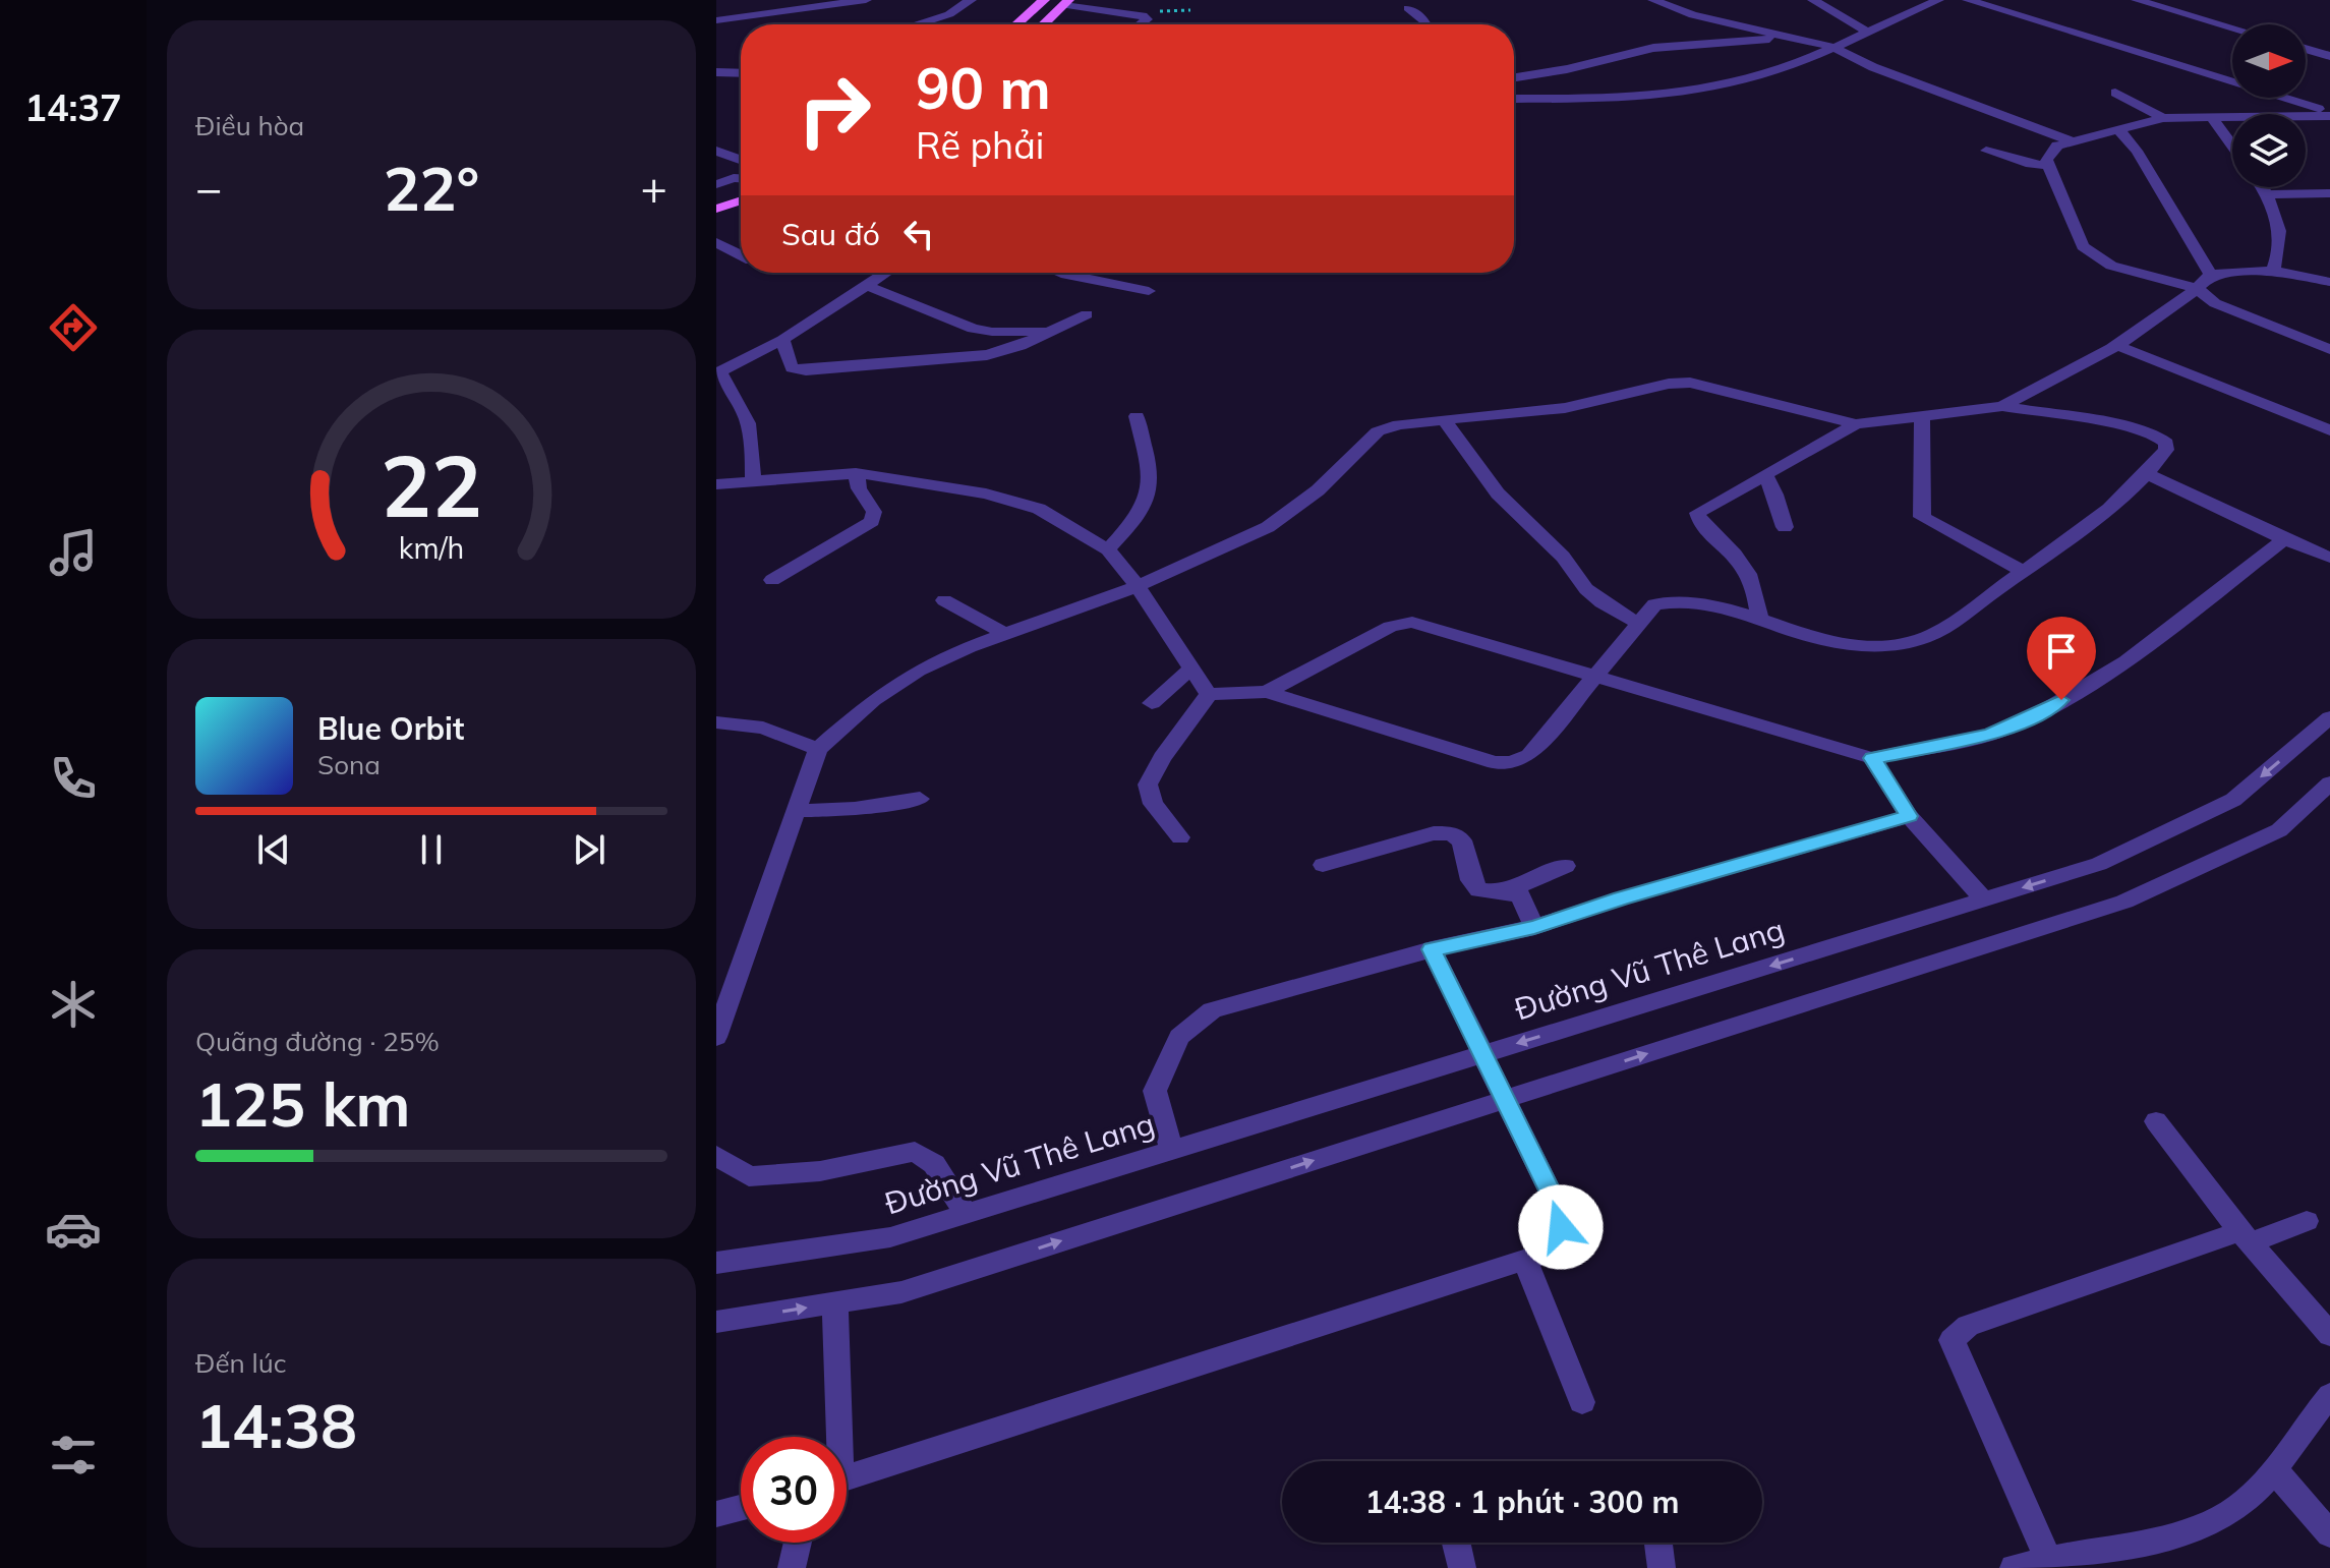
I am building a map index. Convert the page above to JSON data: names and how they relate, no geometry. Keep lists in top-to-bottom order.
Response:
{
  "streets": {
    "street": ["Đường Vũ Thê Lang"]
  },
  "north": "right",
  "page": {
    "tabs": "14:37",
    "tile": [
      "Điều hòa",
      ["Quãng đường · 25%", "125 km"],
      ["Đến lúc", "14:38"]
    ],
    "turn": ["90 m", "Rẽ phải"],
    "heat": ["−", "22°", "+"],
    "then": "Sau đó",
    "song": ["Blue Orbit", "Sona"],
    "limit": "30",
    "trip": "14:38 · 1 phút · 300 m",
    "gauge": ["22", "km/h"]
  }
}
